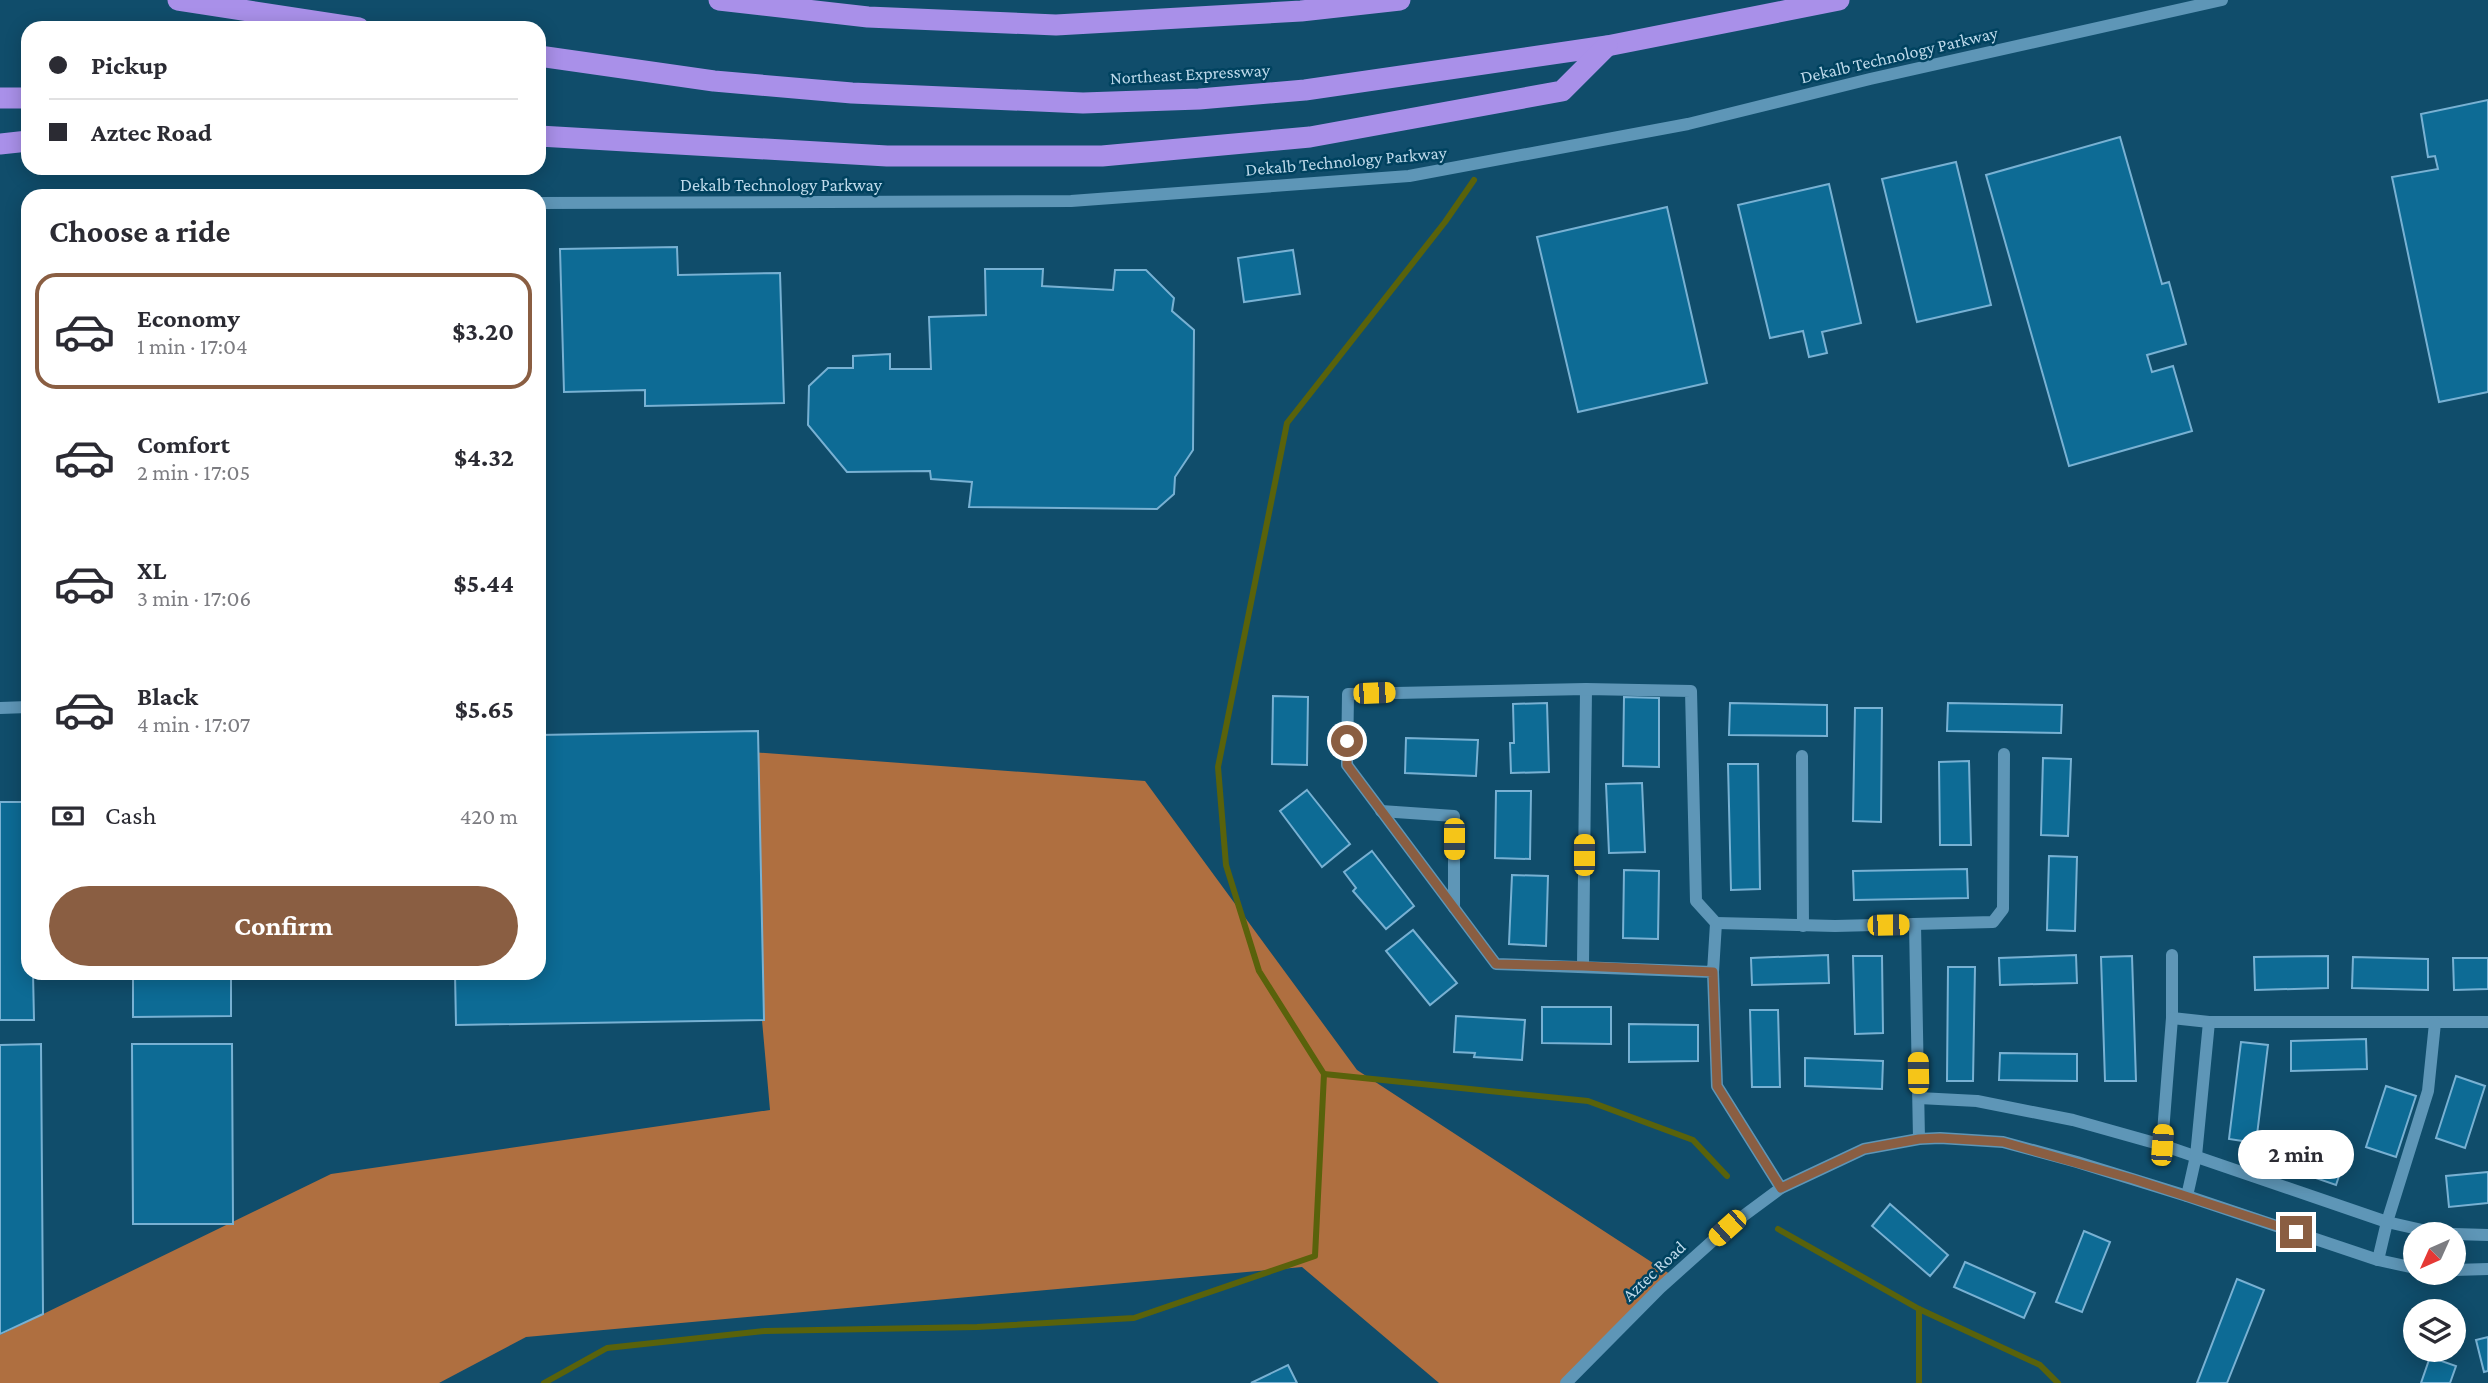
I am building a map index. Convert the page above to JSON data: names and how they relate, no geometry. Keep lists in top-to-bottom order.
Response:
{
  "streets": {
    "highway": ["Northeast Expressway"],
    "street": ["Dekalb Technology Parkway", "Aztec Road"]
  },
  "north": "bottom left",
  "page": {
    "banner": ["Pickup", "Aztec Road"],
    "heading": "Choose a ride",
    "list": [
      {
        "name": "Economy",
        "note": "1 min · 17:04",
        "value": "$3.20"
      },
      {
        "name": "Comfort",
        "note": "2 min · 17:05",
        "value": "$4.32"
      },
      {
        "name": "XL",
        "note": "3 min · 17:06",
        "value": "$5.44"
      },
      {
        "name": "Black",
        "note": "4 min · 17:07",
        "value": "$5.65"
      }
    ],
    "pay": ["Cash", "420 m"],
    "buttons": "Confirm",
    "bubble": "2 min"
  }
}
